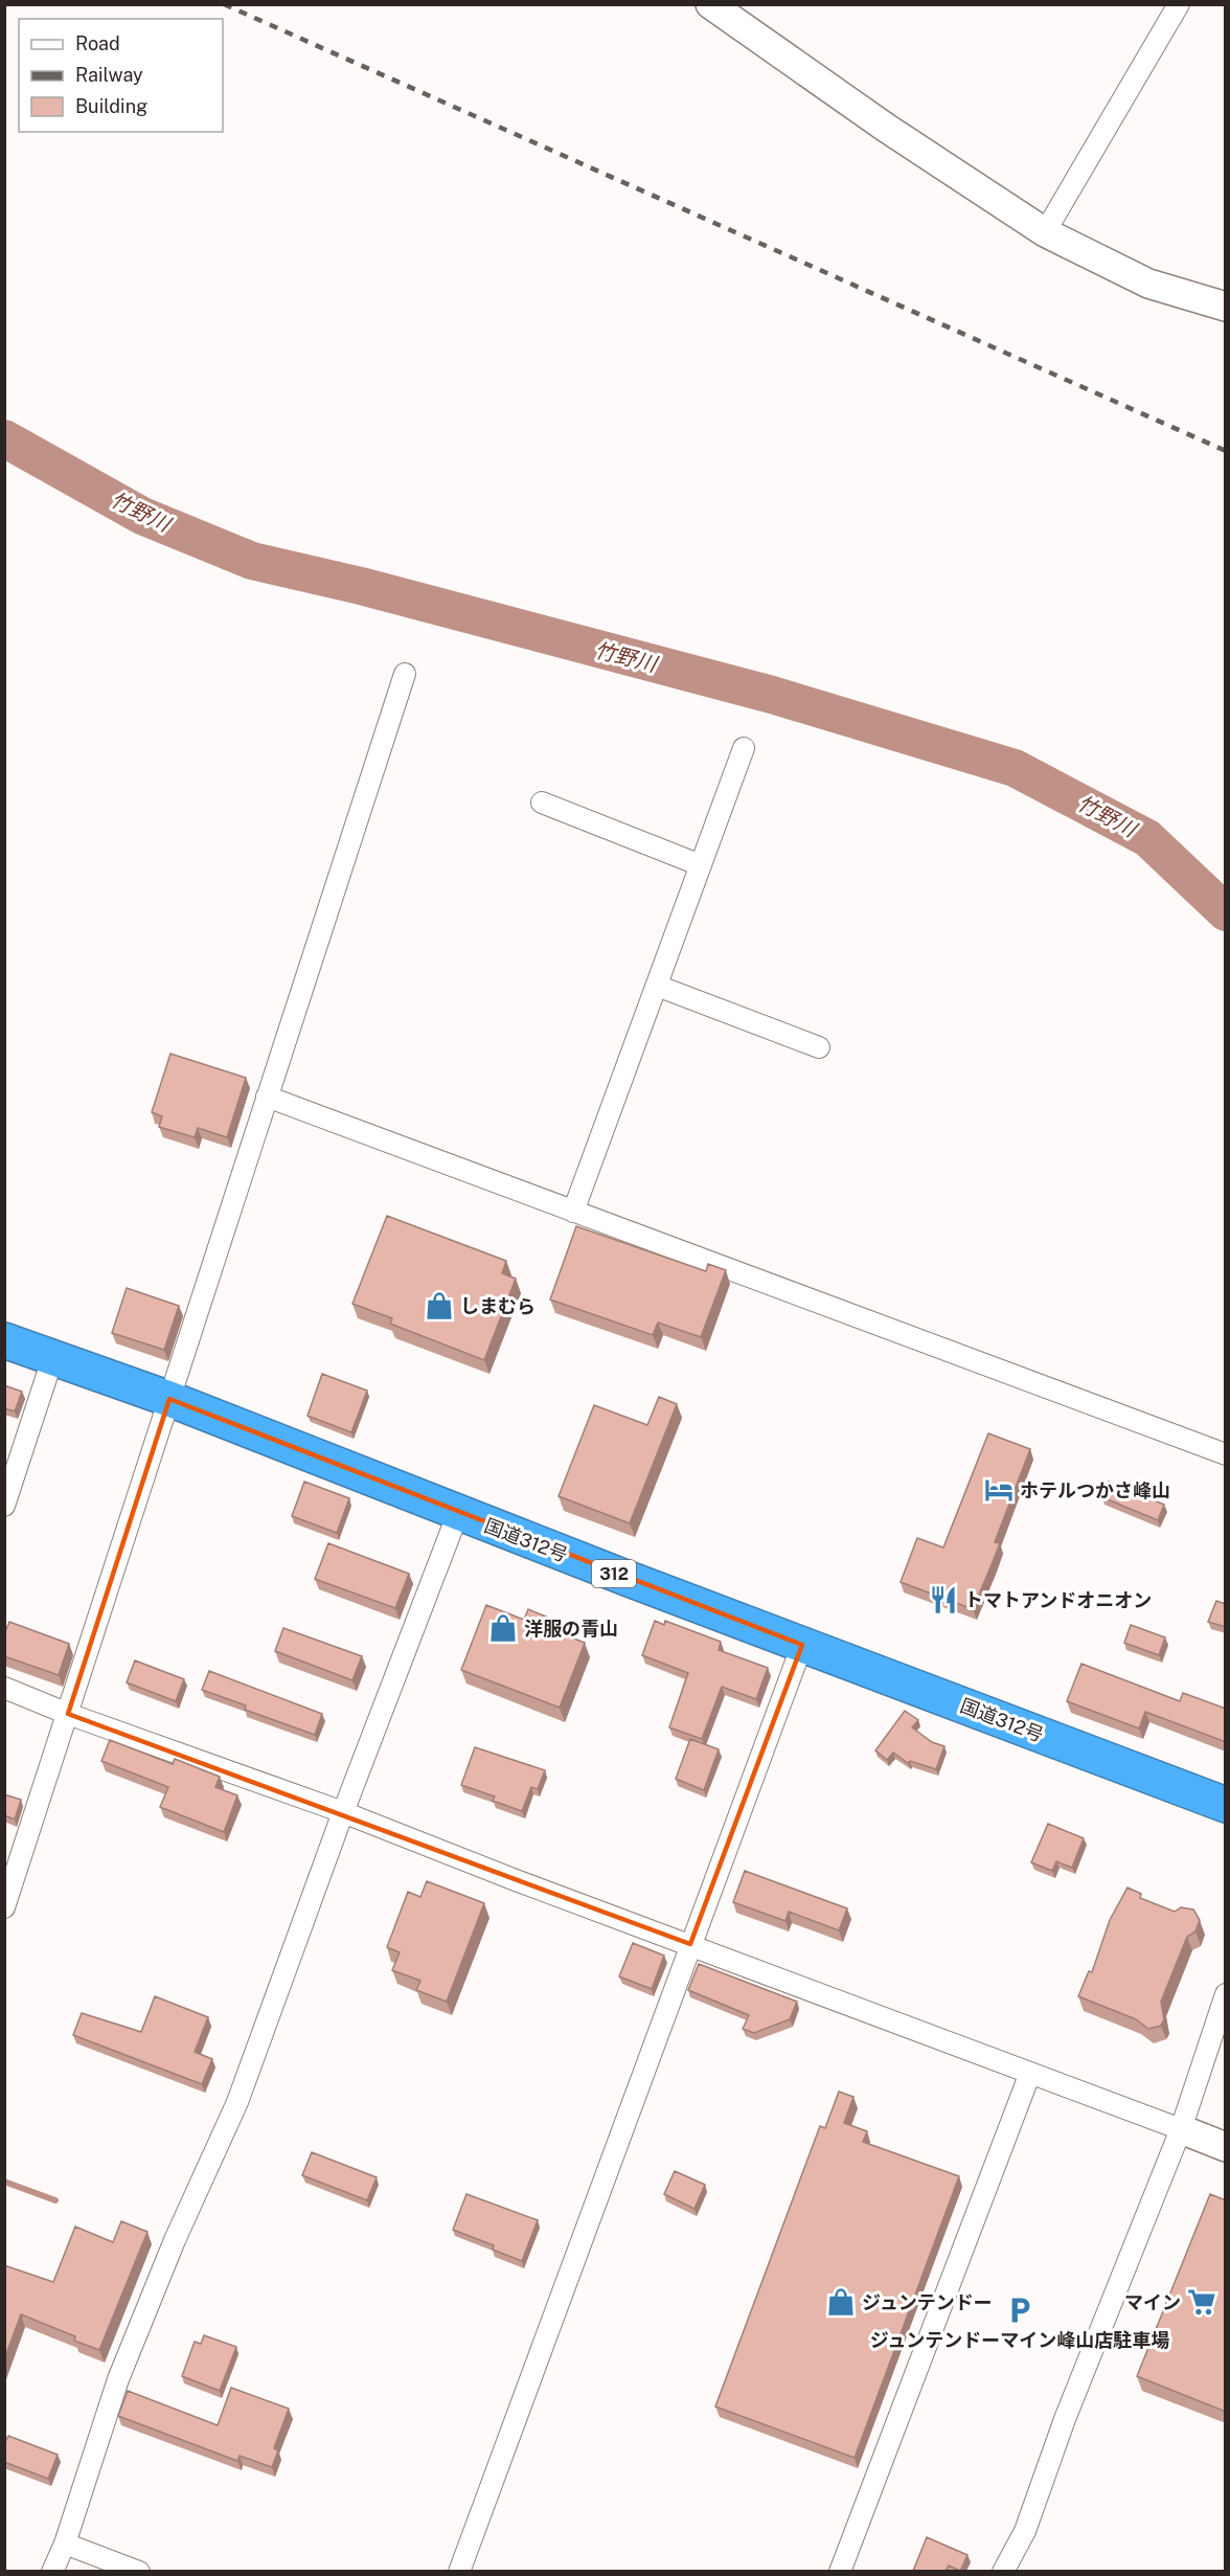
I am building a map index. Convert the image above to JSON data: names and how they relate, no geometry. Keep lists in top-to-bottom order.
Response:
{
  "streets": {
    "highway": ["国道312号", "312"]
  },
  "water": ["竹野川"],
  "places": {
    "shop": ["しまむら", "洋服の青山", "ジュンテンドー"],
    "hotel": ["ホテルつかさ峰山"],
    "restaurant": ["トマトアンドオニオン"],
    "supermarket": ["マイン"],
    "parking": ["ジュンテンドーマイン峰山店駐車場"]
  },
  "legend": ["Road", "Railway", "Building"]
}
